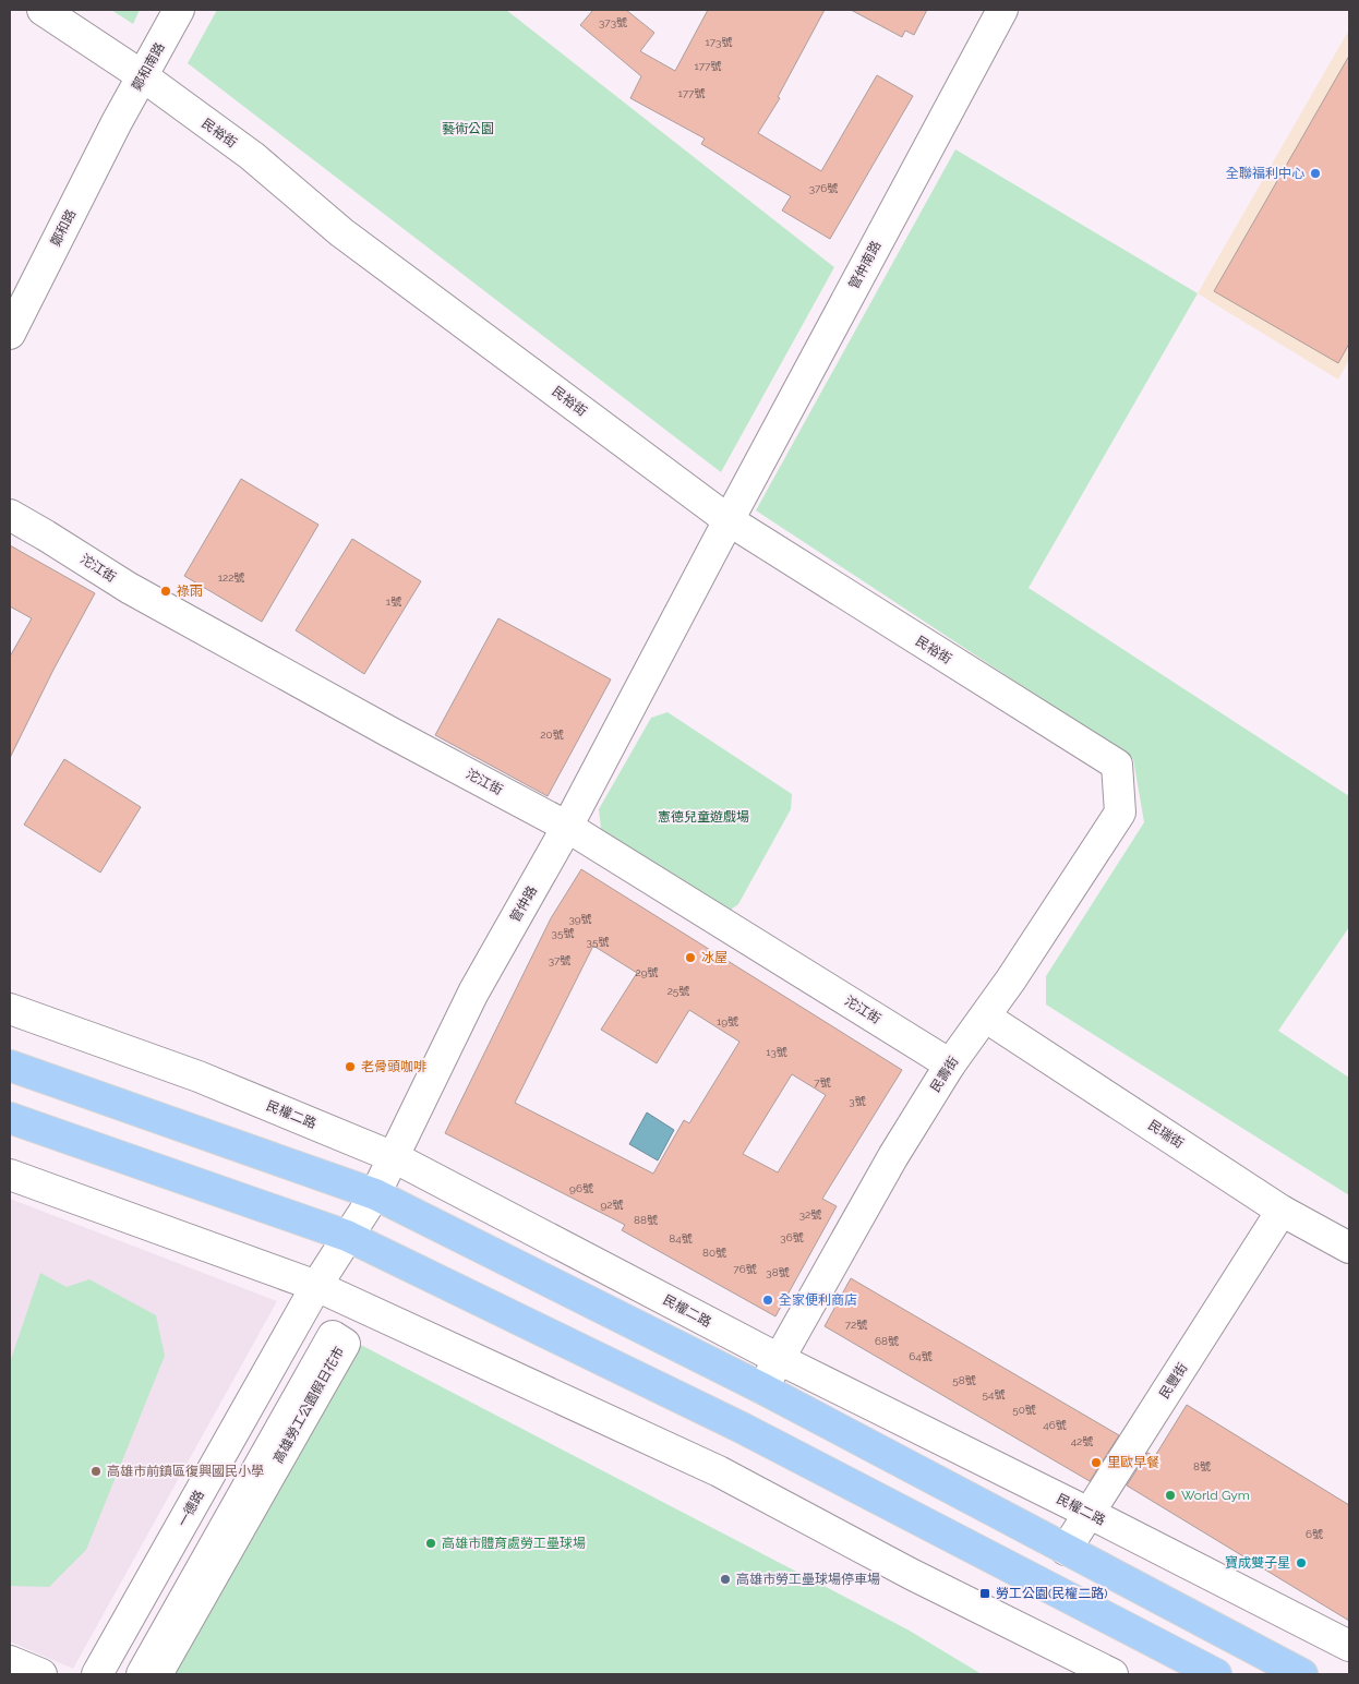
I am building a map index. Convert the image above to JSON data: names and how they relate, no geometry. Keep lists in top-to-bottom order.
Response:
{
  "streets": {
    "street": [
      "鄭和南路",
      "民裕街",
      "鄭和路",
      "管仲南路",
      "沱江街",
      "管仲路",
      "民壽街",
      "民權二路",
      "民瑞街",
      "民豐街",
      "高雄勞工公園假日花市",
      "一德路"
    ]
  },
  "crossings": [
    ["鄭和南路", "民裕街"],
    ["鄭和南路", "鄭和路"],
    ["民裕街", "管仲南路"],
    ["民裕街", "管仲路"],
    ["民裕街", "民壽街"],
    ["管仲南路", "管仲路"],
    ["沱江街", "管仲路"],
    ["沱江街", "民壽街"],
    ["管仲路", "民權二路"],
    ["管仲路", "一德路"],
    ["民壽街", "民權二路"],
    ["民壽街", "民瑞街"],
    ["民權二路", "民豐街"],
    ["民瑞街", "民豐街"]
  ],
  "parks": ["藝術公園", "憲德兒童遊戲場"],
  "places": {
    "other": [
      "全聯福利中心",
      "祿雨",
      "冰屋",
      "老骨頭咖啡",
      "全家便利商店",
      "里歐早餐",
      "高雄市前鎮區復興國民小學",
      "World Gym",
      "高雄市體育處勞工壘球場",
      "寶成雙子星",
      "高雄市勞工壘球場停車場"
    ],
    "transit": ["勞工公園(民權二路)"]
  },
  "house_numbers": [
    "373號",
    "173號",
    "177號",
    "177號",
    "376號",
    "122號",
    "1號",
    "20號",
    "39號",
    "35號",
    "35號",
    "37號",
    "29號",
    "25號",
    "19號",
    "13號",
    "7號",
    "3號",
    "96號",
    "92號",
    "32號",
    "88號",
    "36號",
    "84號",
    "80號",
    "76號",
    "38號",
    "72號",
    "68號",
    "64號",
    "58號",
    "54號",
    "50號",
    "46號",
    "42號",
    "8號",
    "6號"
  ]
}
